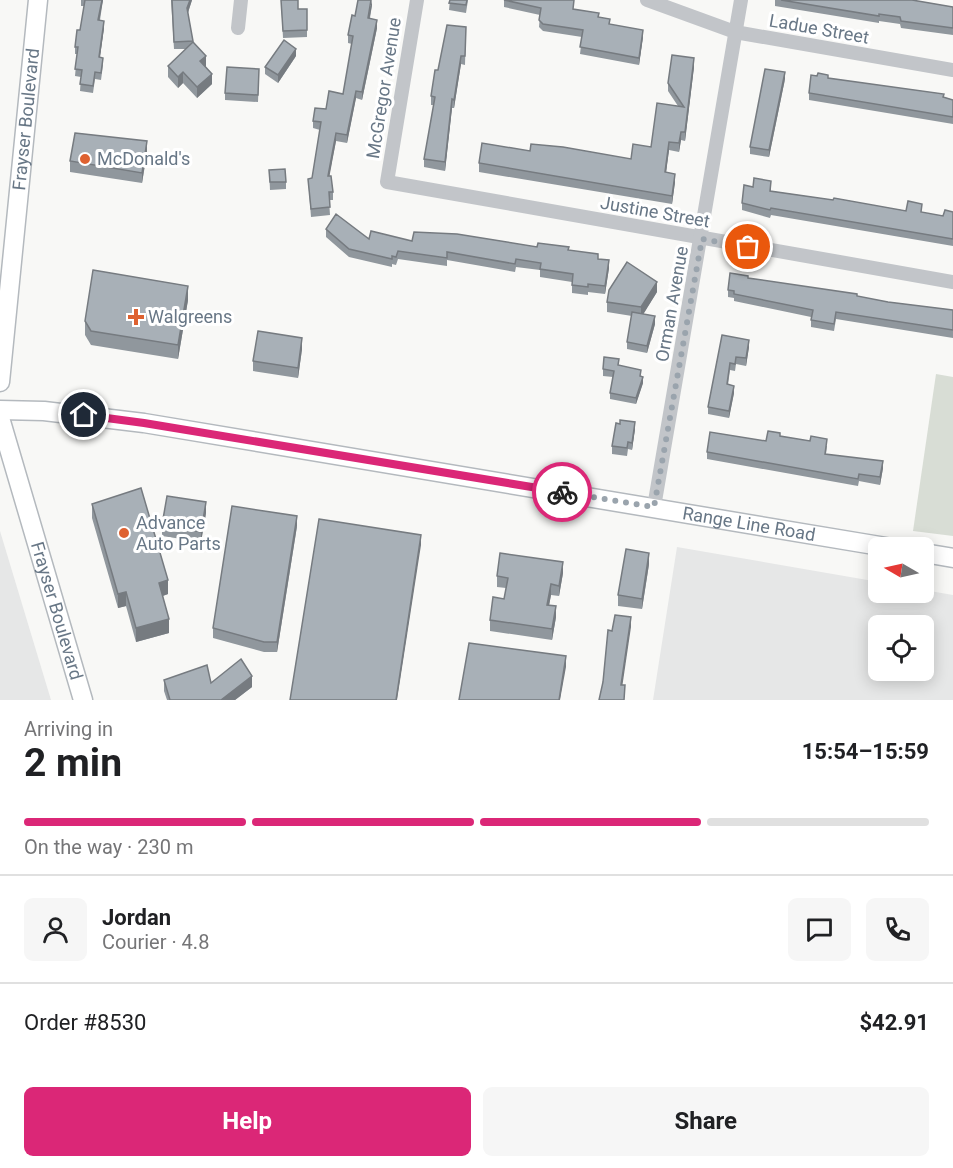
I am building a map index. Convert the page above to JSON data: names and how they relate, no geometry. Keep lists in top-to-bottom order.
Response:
{
  "streets": {
    "main road": ["Frayser Boulevard", "Range Line Road"],
    "street": [
      "Ladue Street",
      "McGregor Avenue",
      "Justine Street",
      "Orman Avenue"
    ]
  },
  "crossings": [
    ["Ladue Street", "Orman Avenue"],
    ["McGregor Avenue", "Justine Street"],
    ["Justine Street", "Orman Avenue"],
    ["Orman Avenue", "Range Line Road"]
  ],
  "places": {
    "other": ["McDonald's", "Advance Auto Parts"],
    "health": ["Walgreens"]
  },
  "north": "left",
  "page": {
    "heading": ["2 min", "Arriving in", "15:54–15:59"],
    "panel": [
      "Jordan",
      "Courier · 4.8",
      "Order #8530",
      "$42.91"
    ],
    "bar": "On the way · 230 m",
    "buttons": ["Help", "Share"]
  }
}
